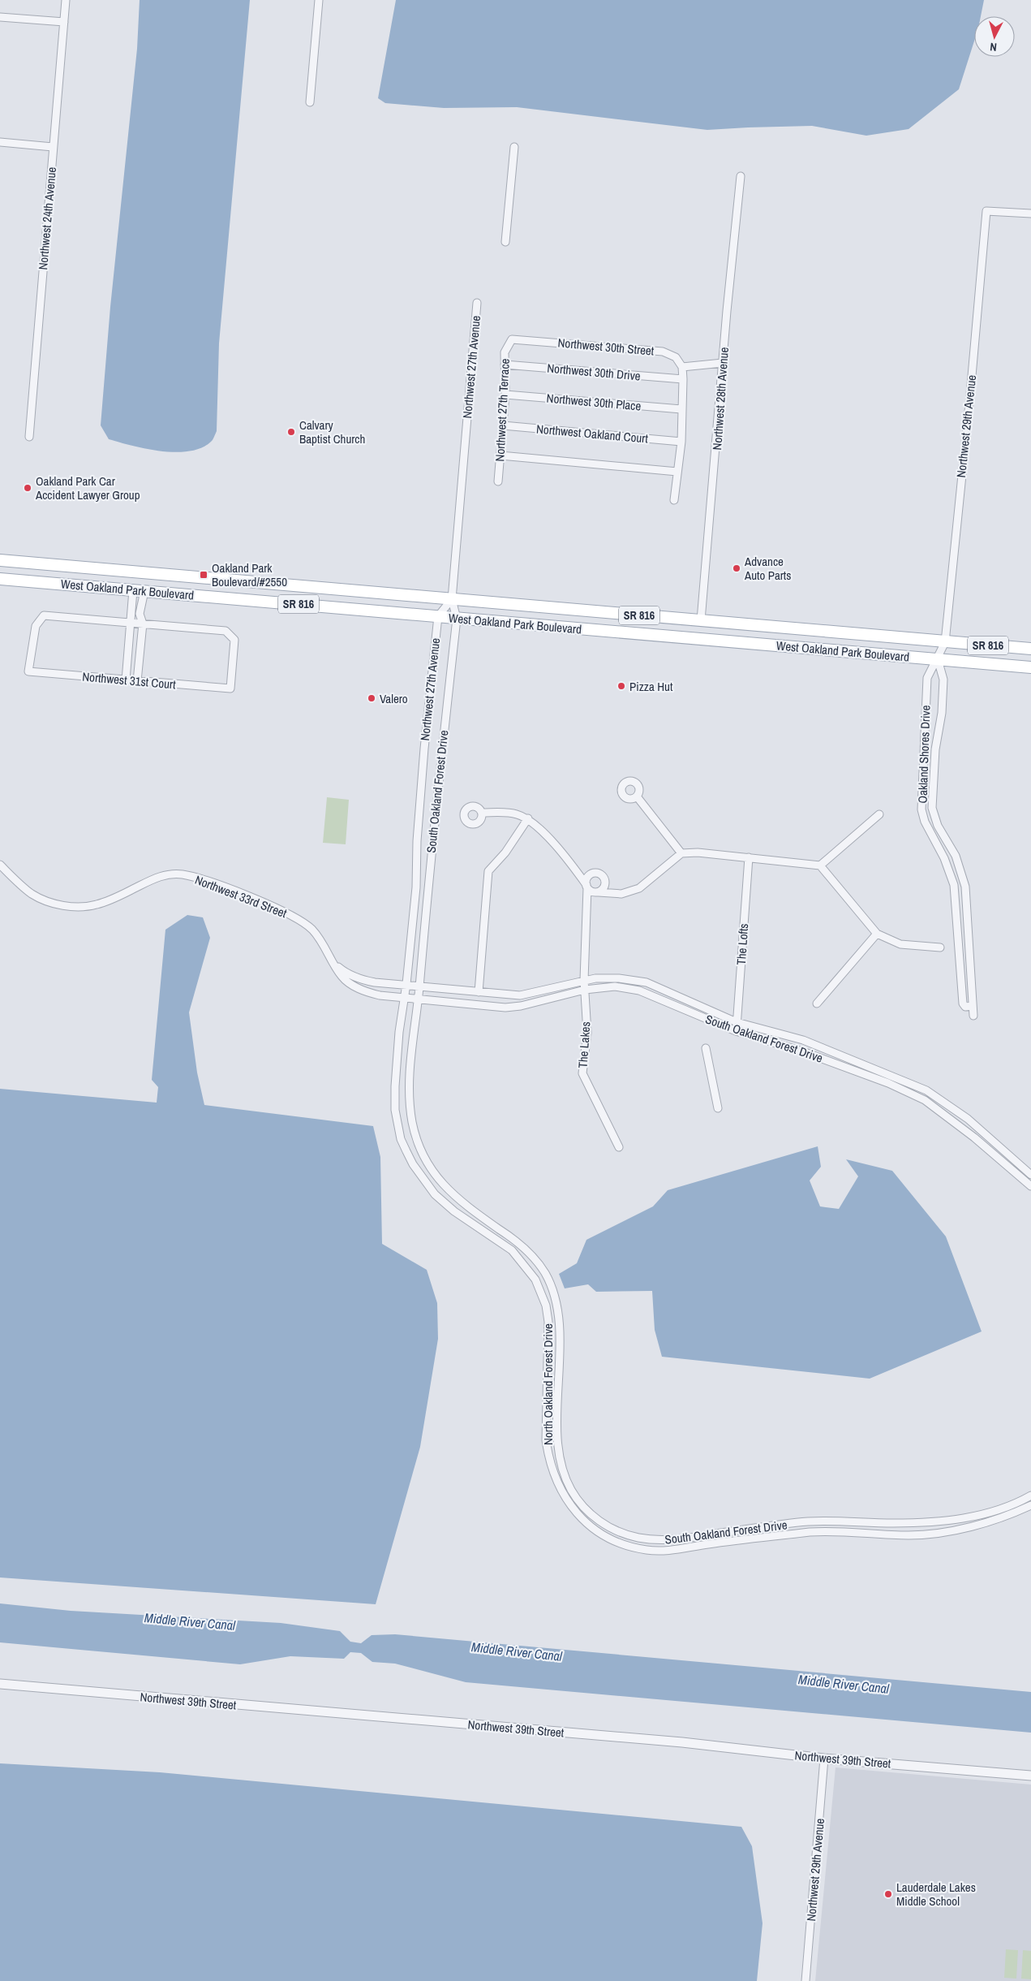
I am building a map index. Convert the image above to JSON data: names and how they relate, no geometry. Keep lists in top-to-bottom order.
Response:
{
  "streets": {
    "main road": ["West Oakland Park Boulevard", "SR 816"],
    "street": [
      "Northwest 24th Avenue",
      "Northwest 30th Street",
      "Northwest 27th Avenue",
      "Northwest 30th Drive",
      "Northwest 28th Avenue",
      "Northwest 30th Place",
      "Northwest 27th Terrace",
      "Northwest 29th Avenue",
      "Northwest Oakland Court",
      "Northwest 31st Court",
      "Oakland Shores Drive",
      "South Oakland Forest Drive",
      "Northwest 33rd Street",
      "The Lofts",
      "The Lakes",
      "North Oakland Forest Drive",
      "Northwest 39th Street"
    ]
  },
  "crossings": [
    ["Northwest 30th Street", "Northwest 27th Terrace"],
    ["Northwest 27th Avenue", "West Oakland Park Boulevard"],
    ["Northwest 27th Avenue", "South Oakland Forest Drive"],
    ["Northwest 27th Avenue", "Northwest 33rd Street"],
    ["Northwest 27th Avenue", "North Oakland Forest Drive"],
    ["Northwest 30th Drive", "Northwest 27th Terrace"],
    ["Northwest 28th Avenue", "West Oakland Park Boulevard"],
    ["Northwest 30th Place", "Northwest 27th Terrace"],
    ["Northwest 27th Terrace", "Northwest Oakland Court"],
    ["Northwest 29th Avenue", "West Oakland Park Boulevard"],
    ["Northwest 29th Avenue", "Oakland Shores Drive"],
    ["Northwest 29th Avenue", "Northwest 39th Street"],
    ["West Oakland Park Boulevard", "Oakland Shores Drive"],
    ["West Oakland Park Boulevard", "South Oakland Forest Drive"],
    ["South Oakland Forest Drive", "Northwest 33rd Street"],
    ["South Oakland Forest Drive", "The Lofts"],
    ["South Oakland Forest Drive", "The Lakes"],
    ["South Oakland Forest Drive", "North Oakland Forest Drive"],
    ["Northwest 33rd Street", "North Oakland Forest Drive"]
  ],
  "water": ["Middle River Canal"],
  "places": {
    "other": [
      "Calvary Baptist Church",
      "Oakland Park Car Accident Lawyer Group",
      "Advance Auto Parts",
      "Pizza Hut",
      "Valero",
      "Lauderdale Lakes Middle School"
    ],
    "transit": ["Oakland Park Boulevard/#2550"]
  },
  "north": "bottom"
}
